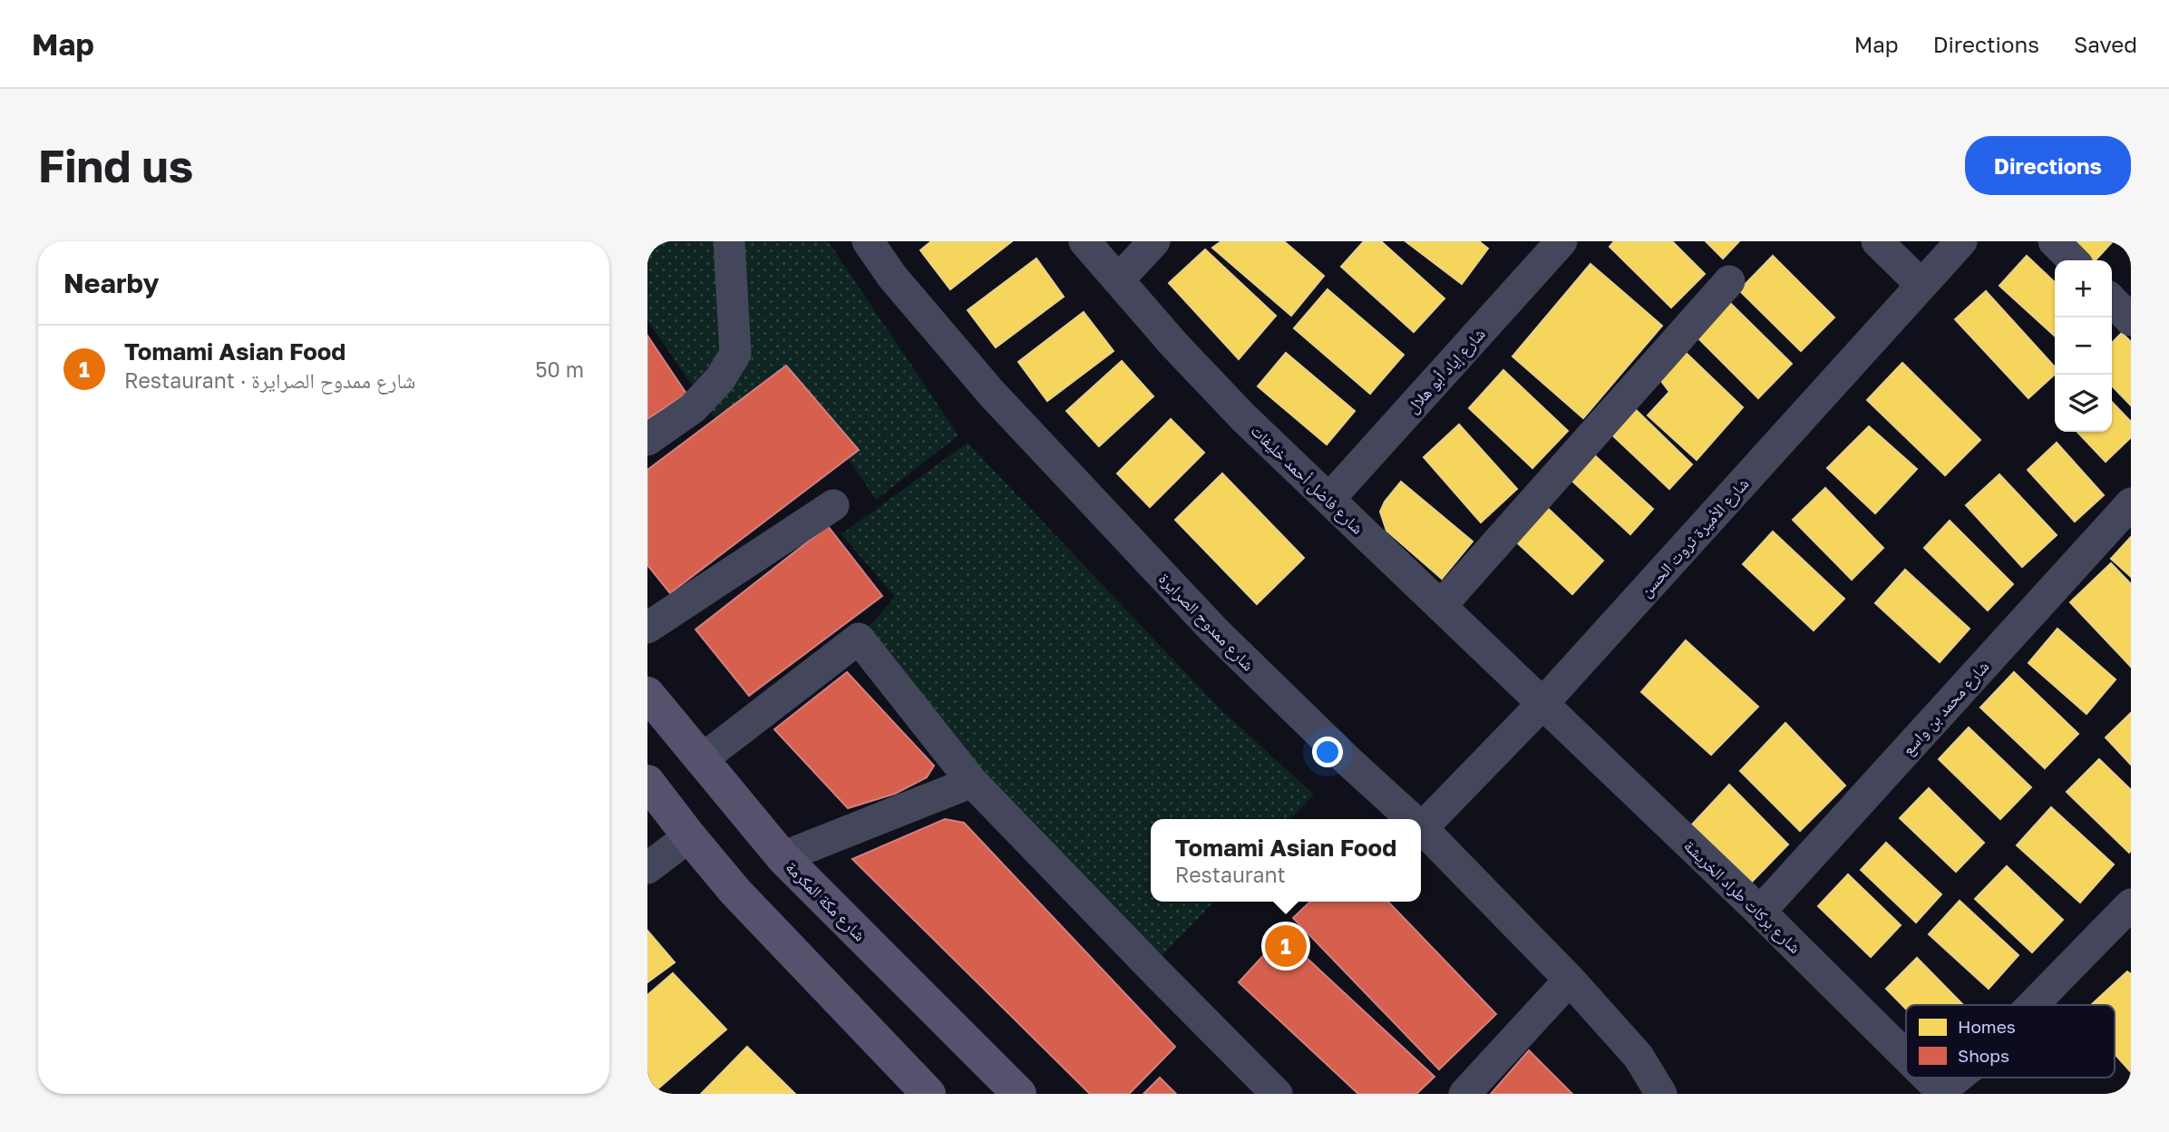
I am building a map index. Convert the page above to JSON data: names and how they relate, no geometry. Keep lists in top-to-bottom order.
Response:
{
  "streets": {
    "main road": ["شارع مكة المكرمة"],
    "street": [
      "شارع إياد أبو هلال",
      "شارع فاضل أحمد خليفات",
      "شارع الأميرة ثروت الحسن",
      "شارع ممدوح الصرايرة",
      "شارع محمد بن واسع",
      "شارع بركات طراد الخريشة"
    ]
  },
  "crossings": [
    ["شارع إياد أبو هلال", "شارع فاضل أحمد خليفات"],
    ["شارع فاضل أحمد خليفات", "شارع الأميرة ثروت الحسن"],
    ["شارع فاضل أحمد خليفات", "شارع بركات طراد الخريشة"],
    ["شارع الأميرة ثروت الحسن", "شارع ممدوح الصرايرة"],
    ["شارع الأميرة ثروت الحسن", "شارع بركات طراد الخريشة"],
    ["شارع محمد بن واسع", "شارع بركات طراد الخريشة"]
  ],
  "legend": ["Homes", "Shops"],
  "page": {
    "header": "Map",
    "nav": ["Map", "Directions", "Saved"],
    "buttons": "Directions",
    "title": "Find us",
    "heading": "Nearby",
    "map_buttons": ["+", "−"],
    "list": [
      {
        "mark": "1",
        "name": "Tomami Asian Food",
        "note": "Restaurant · شارع ممدوح الصرايرة",
        "value": "50 m"
      }
    ],
    "popup": ["Tomami Asian Food", "Restaurant"],
    "pins": "1"
  }
}
